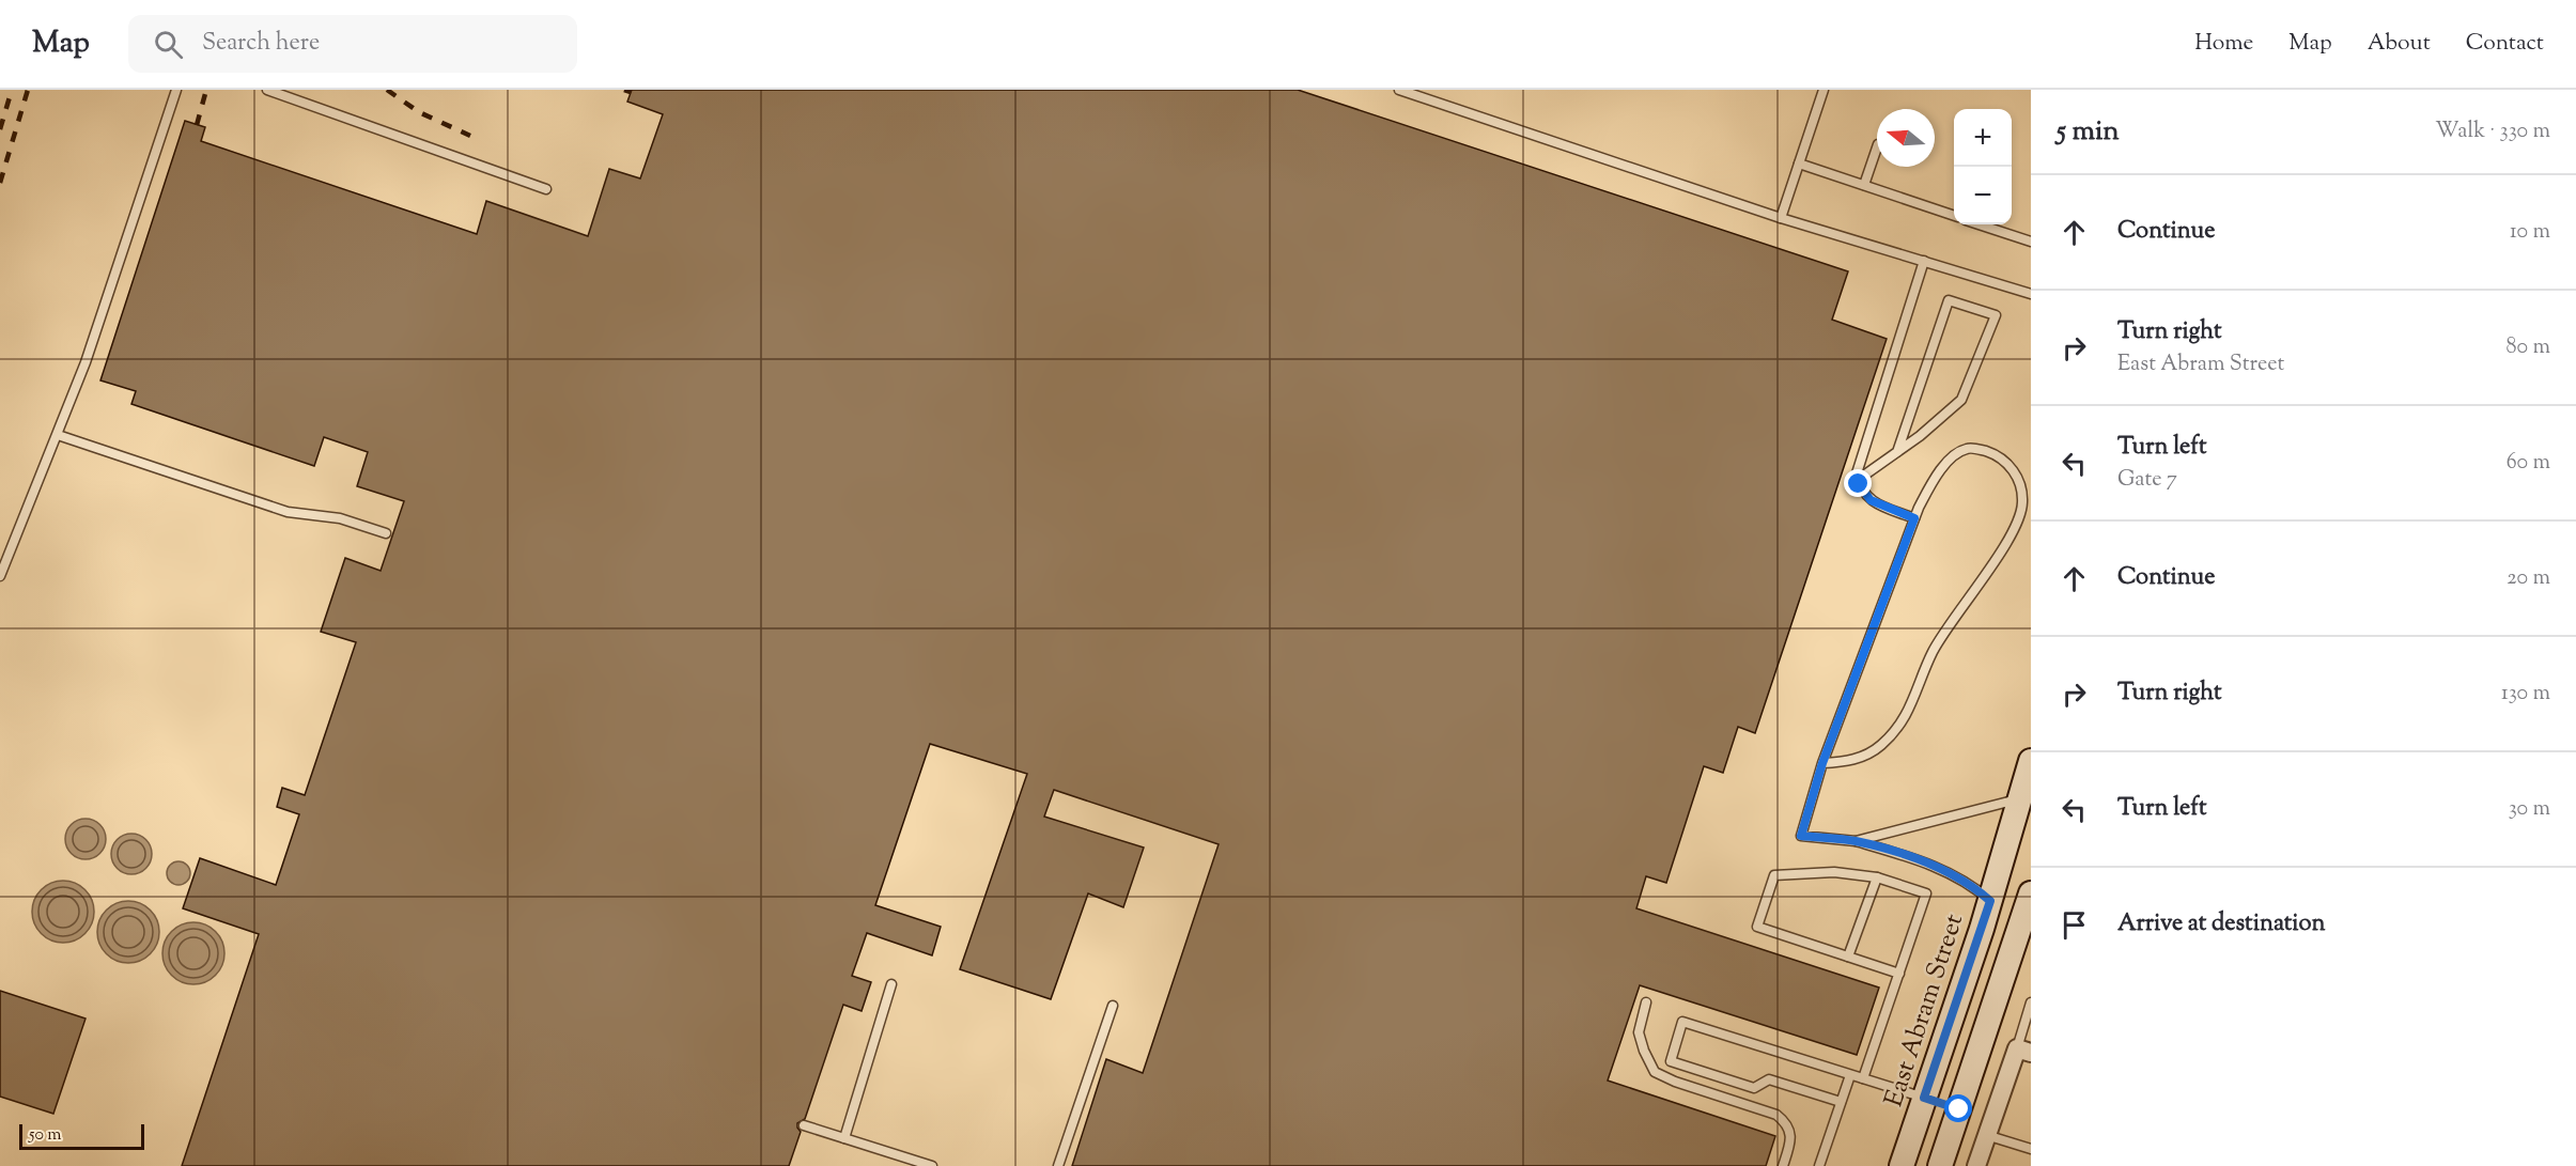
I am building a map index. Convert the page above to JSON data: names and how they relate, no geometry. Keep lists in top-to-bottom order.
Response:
{
  "streets": {
    "main road": ["East Abram Street"]
  },
  "scale_bar": "50 m",
  "north": "left",
  "page": {
    "header": "Map",
    "search": "Search here",
    "nav": [
      "Home",
      "Map",
      "About",
      "Contact"
    ],
    "heading": ["5 min", "Walk · 330 m"],
    "map_buttons": ["+", "−"],
    "list": [
      ["Continue", "10 m"],
      ["Turn right", "East Abram Street", "80 m"],
      ["Turn left", "Gate 7", "60 m"],
      ["Continue", "20 m"],
      ["Turn right", "130 m"],
      ["Turn left", "30 m"],
      "Arrive at destination"
    ],
    "scale": "50 m"
  }
}
